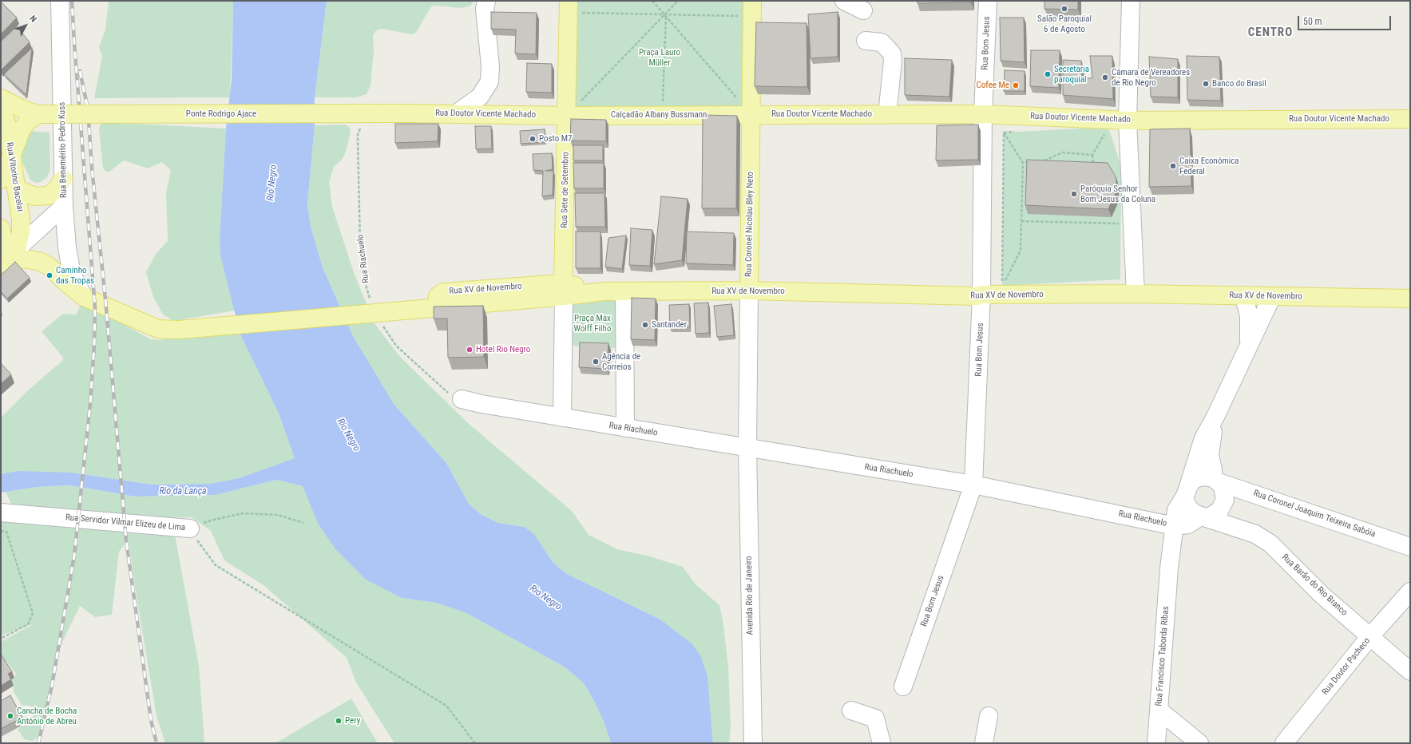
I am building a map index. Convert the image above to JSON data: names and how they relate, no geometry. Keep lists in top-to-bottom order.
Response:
{
  "streets": {
    "main road": [
      "Ponte Rodrigo Ajace",
      "Rua Doutor Vicente Machado",
      "Calçadão Albany Bussmann",
      "Rua Vitorino Bacelar",
      "Rua Sete de Setembro",
      "Rua Coronel Nicolau Bley Neto",
      "Rua XV de Novembro"
    ],
    "street": [
      "Rua Bom Jesus",
      "Rua Benemérito Pedro Kuss",
      "Rua Riachuelo",
      "Rua Coronel Joaquim Teixeira Sabóia",
      "Rua Servidor Vilmar Elizeu de Lima",
      "Rua Barão do Rio Branco",
      "Avenida Rio de Janeiro",
      "Rua Francisco Taborda Ribas",
      "Rua Doutor Pacheco"
    ]
  },
  "crossings": [
    ["Rua Bom Jesus", "Rua Doutor Vicente Machado"],
    ["Rua Bom Jesus", "Rua Riachuelo"],
    ["Rua Bom Jesus", "Rua XV de Novembro"],
    ["Ponte Rodrigo Ajace", "Rua Doutor Vicente Machado"],
    ["Rua Doutor Vicente Machado", "Calçadão Albany Bussmann"],
    ["Rua Doutor Vicente Machado", "Rua Sete de Setembro"],
    ["Rua Doutor Vicente Machado", "Rua Coronel Nicolau Bley Neto"],
    ["Calçadão Albany Bussmann", "Rua Sete de Setembro"],
    ["Calçadão Albany Bussmann", "Rua Coronel Nicolau Bley Neto"],
    ["Rua Benemérito Pedro Kuss", "Rua XV de Novembro"],
    ["Rua Vitorino Bacelar", "Rua XV de Novembro"],
    ["Rua Sete de Setembro", "Rua Riachuelo"],
    ["Rua Sete de Setembro", "Rua XV de Novembro"],
    ["Rua Coronel Nicolau Bley Neto", "Rua Riachuelo"],
    ["Rua Coronel Nicolau Bley Neto", "Rua XV de Novembro"],
    ["Rua Coronel Nicolau Bley Neto", "Avenida Rio de Janeiro"],
    ["Rua Riachuelo", "Rua Coronel Joaquim Teixeira Sabóia"],
    ["Rua Riachuelo", "Rua Barão do Rio Branco"],
    ["Rua Riachuelo", "Avenida Rio de Janeiro"],
    ["Rua Riachuelo", "Rua Francisco Taborda Ribas"],
    ["Rua Coronel Joaquim Teixeira Sabóia", "Rua Barão do Rio Branco"],
    ["Rua Coronel Joaquim Teixeira Sabóia", "Rua Francisco Taborda Ribas"],
    ["Rua Barão do Rio Branco", "Rua Francisco Taborda Ribas"],
    ["Rua Barão do Rio Branco", "Rua Doutor Pacheco"]
  ],
  "districts": ["CENTRO"],
  "water": ["Rio Negro", "Rio da Lança"],
  "parks": ["Praça Lauro Müller", "Praça Max Wolff Filho"],
  "places": [
    "Salão Paroquial 6 de Agosto",
    "Secretaria paroquial",
    "Câmara de Vereadores de Rio Negro",
    "Banco do Brasil",
    "Cofee Me",
    "Posto M7",
    "Caixa Econômica Federal",
    "Paróquia Senhor Bom Jesus da Coluna",
    "Caminho das Tropas",
    "Santander",
    "Hotel Rio Negro",
    "Agência de Correios",
    "Cancha de Bocha Antônio de Abreu",
    "Pery"
  ],
  "scale_bar": "50 m",
  "north": "top right"
}
